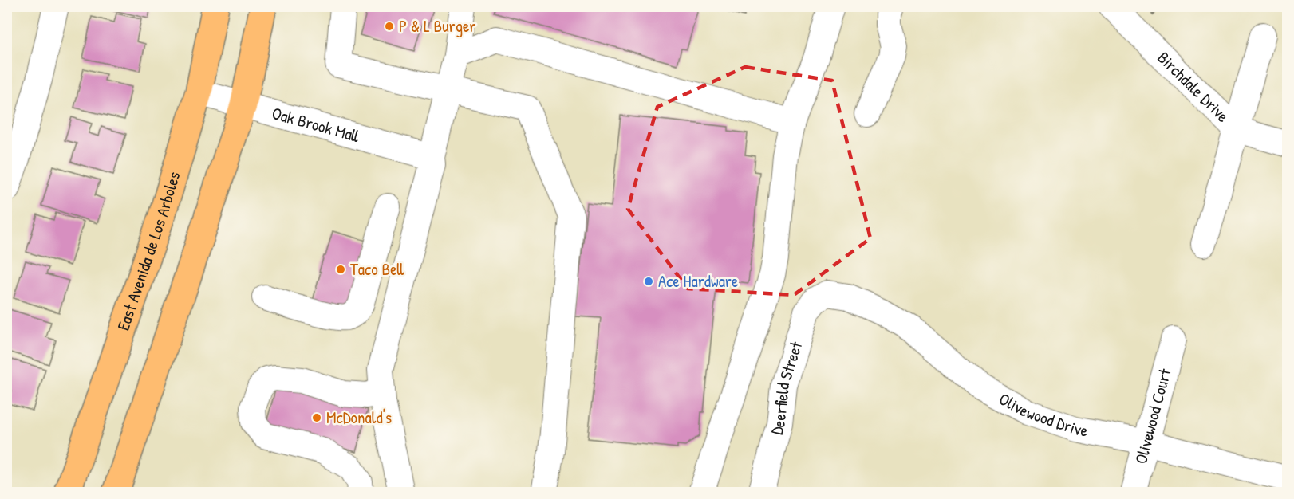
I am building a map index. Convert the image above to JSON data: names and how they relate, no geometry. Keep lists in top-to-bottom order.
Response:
{
  "streets": {
    "main road": ["East Avenida de Los Arboles"],
    "street": [
      "Birchdale Drive",
      "Oak Brook Mall",
      "Deerfield Street",
      "Olivewood Drive",
      "Olivewood Court"
    ]
  },
  "crossings": [
    ["Oak Brook Mall", "East Avenida de Los Arboles"],
    ["Deerfield Street", "Olivewood Drive"],
    ["Olivewood Drive", "Olivewood Court"]
  ],
  "places": [
    "P & L Burger",
    "Taco Bell",
    "Ace Hardware",
    "McDonald's"
  ]
}
